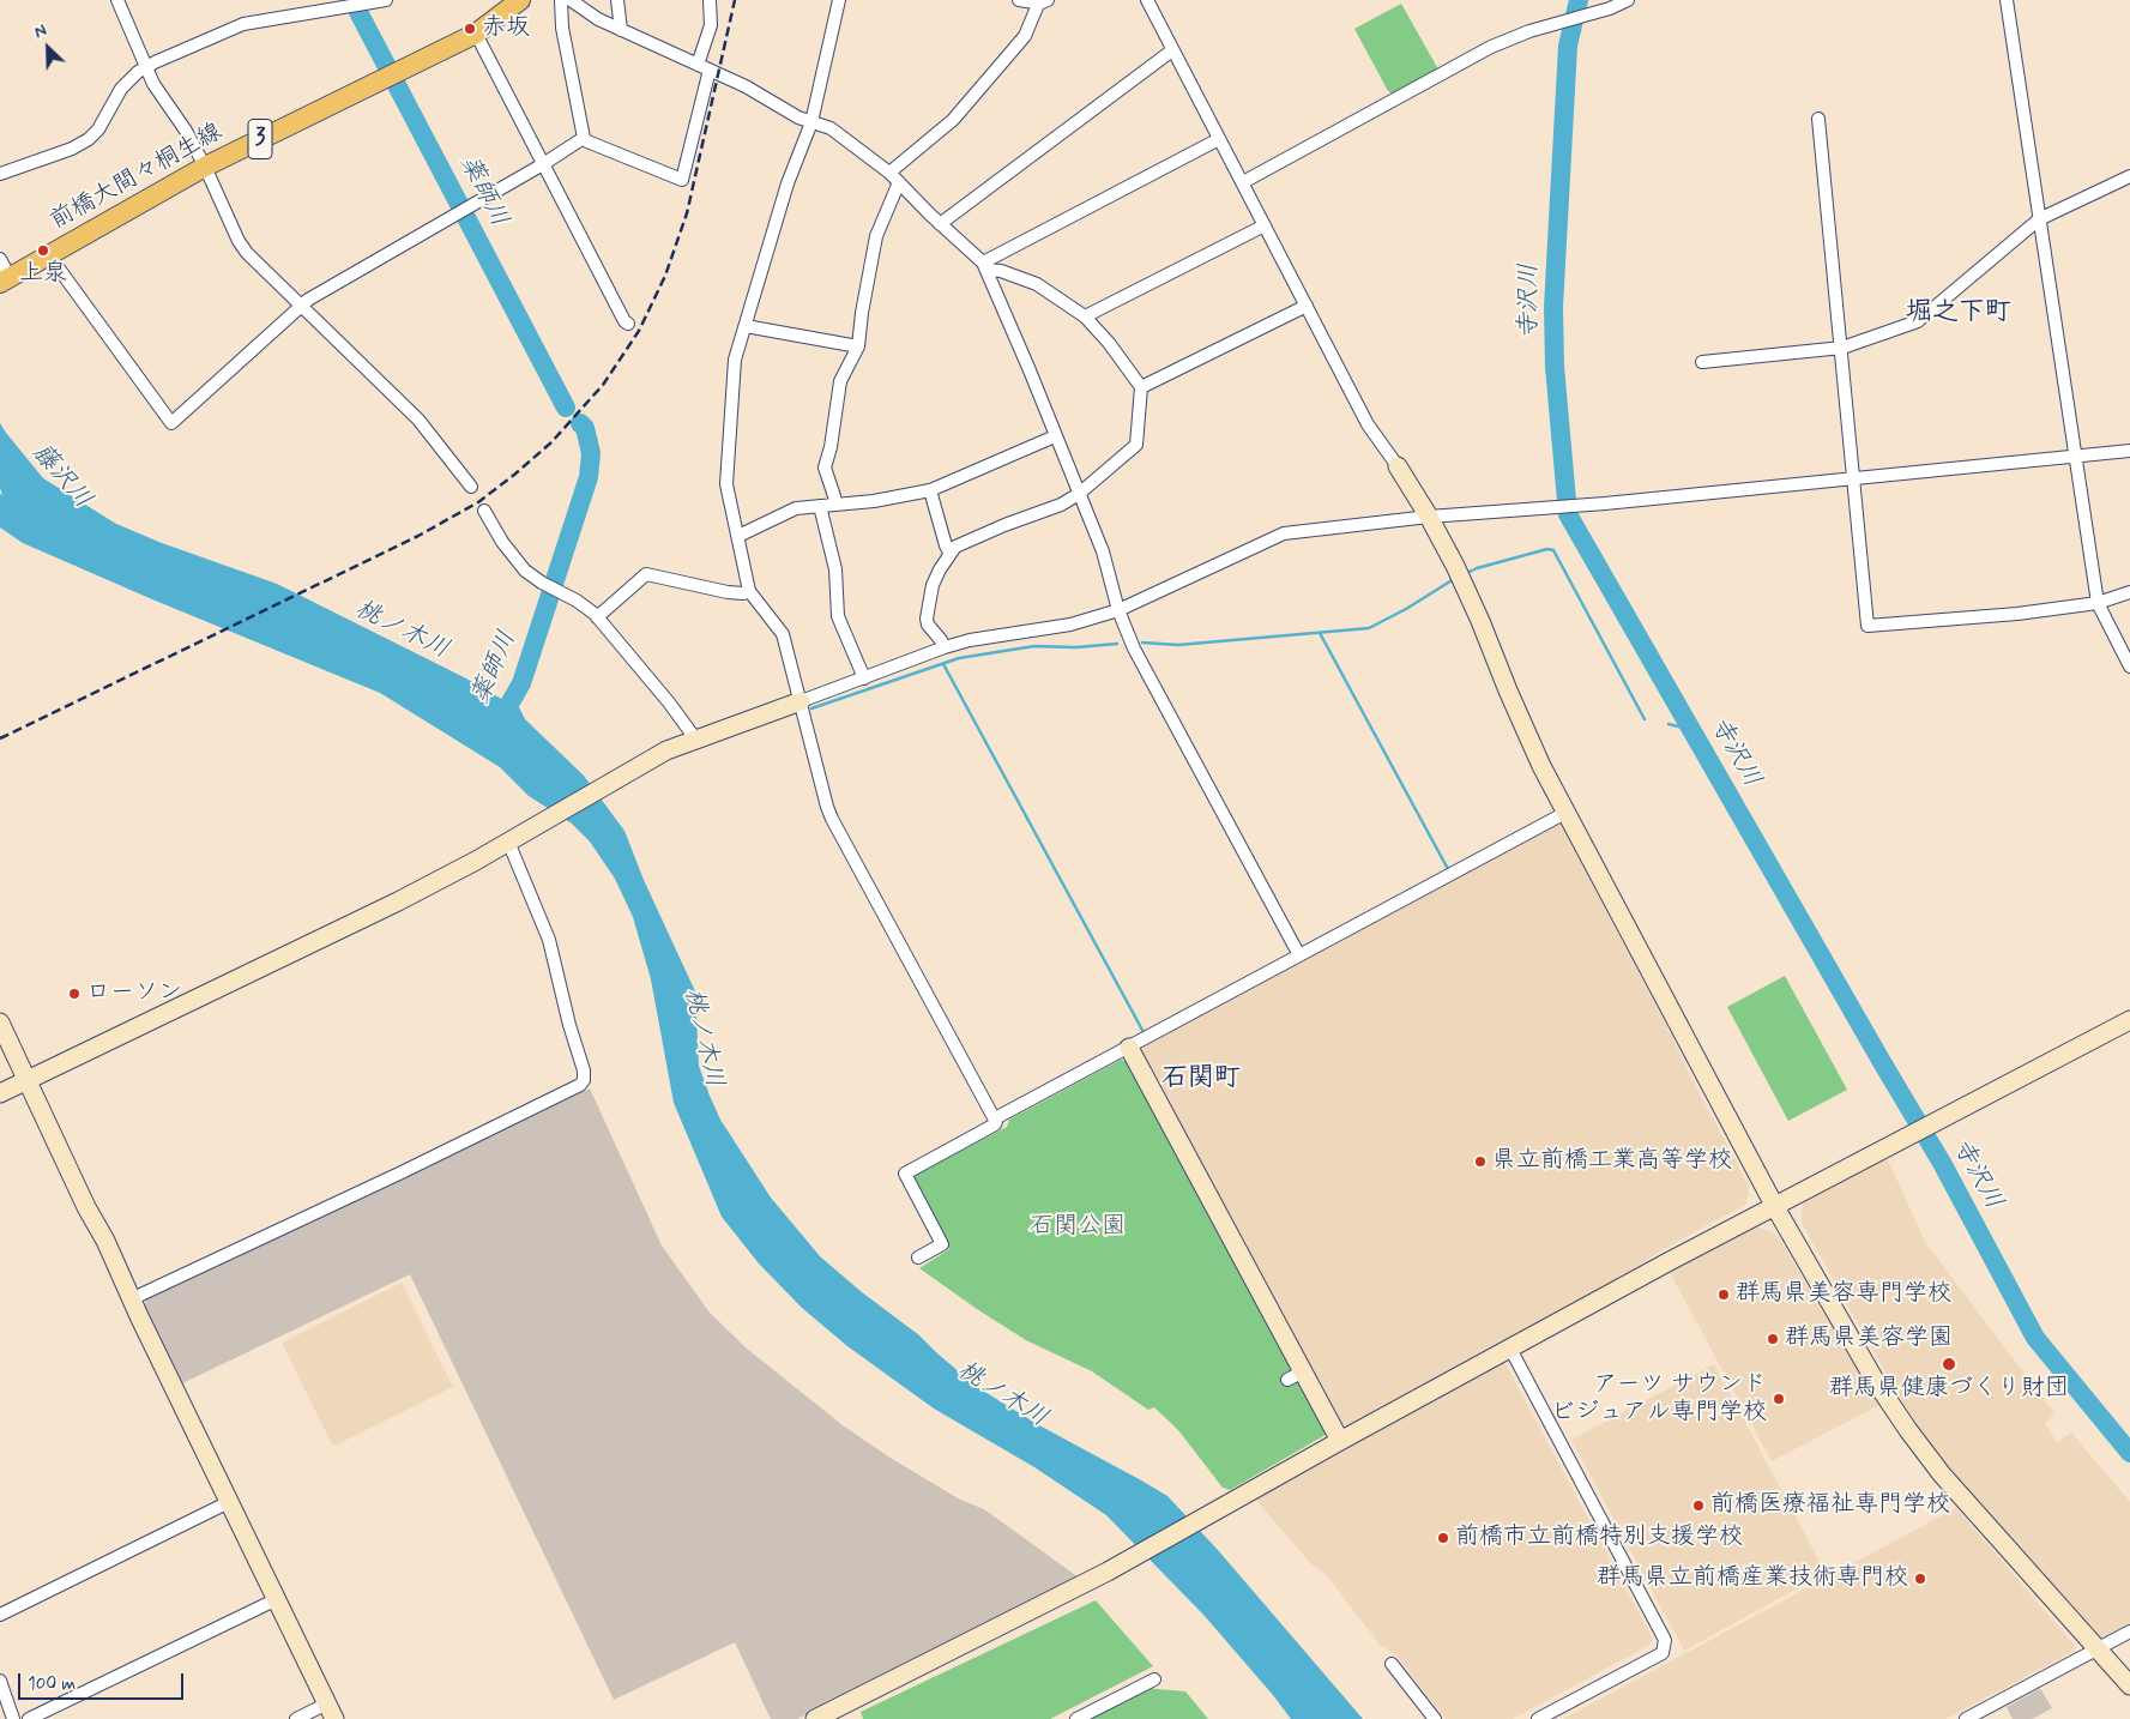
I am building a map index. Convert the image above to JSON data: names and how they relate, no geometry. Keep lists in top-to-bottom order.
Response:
{
  "streets": {
    "main road": ["3", "前橋大間々桐生線"]
  },
  "districts": ["堀之下町", "石関町"],
  "water": [
    "薬師川",
    "寺沢川",
    "藤沢川",
    "桃ノ木川"
  ],
  "parks": ["石関公園"],
  "places": [
    "赤坂",
    "上泉",
    "ローソン",
    "県立前橋工業高等学校",
    "群馬県美容専門学校",
    "群馬県美容学園",
    "群馬県健康づくり財団",
    "アーツ サウンド ビジュアル専門学校",
    "前橋医療福祉専門学校",
    "前橋市立前橋特別支援学校",
    "群馬県立前橋産業技術専門校"
  ],
  "scale_bar": "100 m",
  "north": "top left"
}
